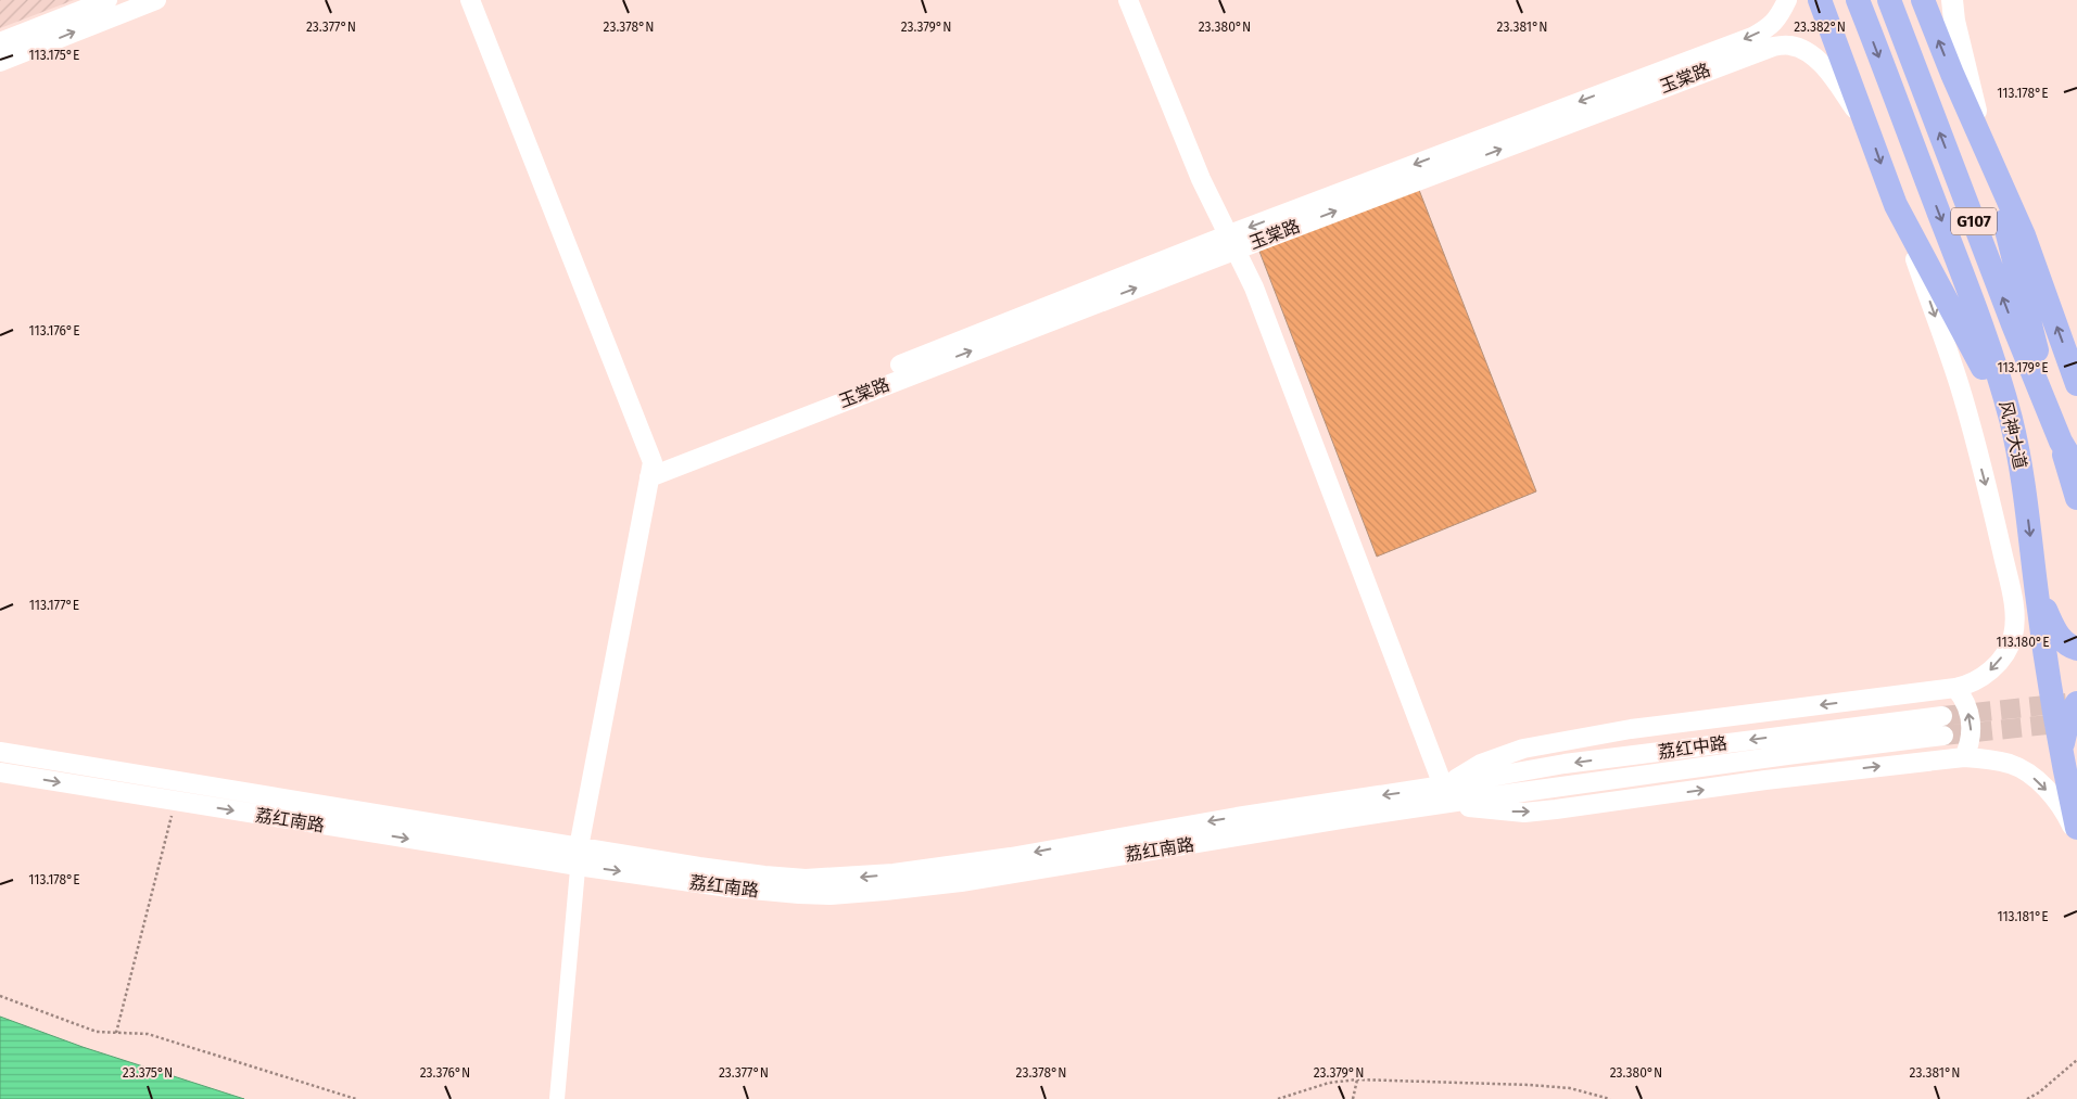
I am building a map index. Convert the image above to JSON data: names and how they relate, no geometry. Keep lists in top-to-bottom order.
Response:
{
  "streets": {
    "highway": ["G107", "风神大道"],
    "street": ["玉棠路", "荔红中路", "荔红南路"]
  },
  "crossings": [
    ["荔红中路", "荔红南路"]
  ],
  "coordinates": [
    "23.377°N",
    "23.378°N",
    "23.379°N",
    "23.380°N",
    "23.381°N",
    "23.382°N",
    "113.175°E",
    "113.178°E",
    "113.176°E",
    "113.179°E",
    "113.177°E",
    "113.180°E",
    "113.181°E",
    "23.375°N",
    "23.376°N"
  ]
}
